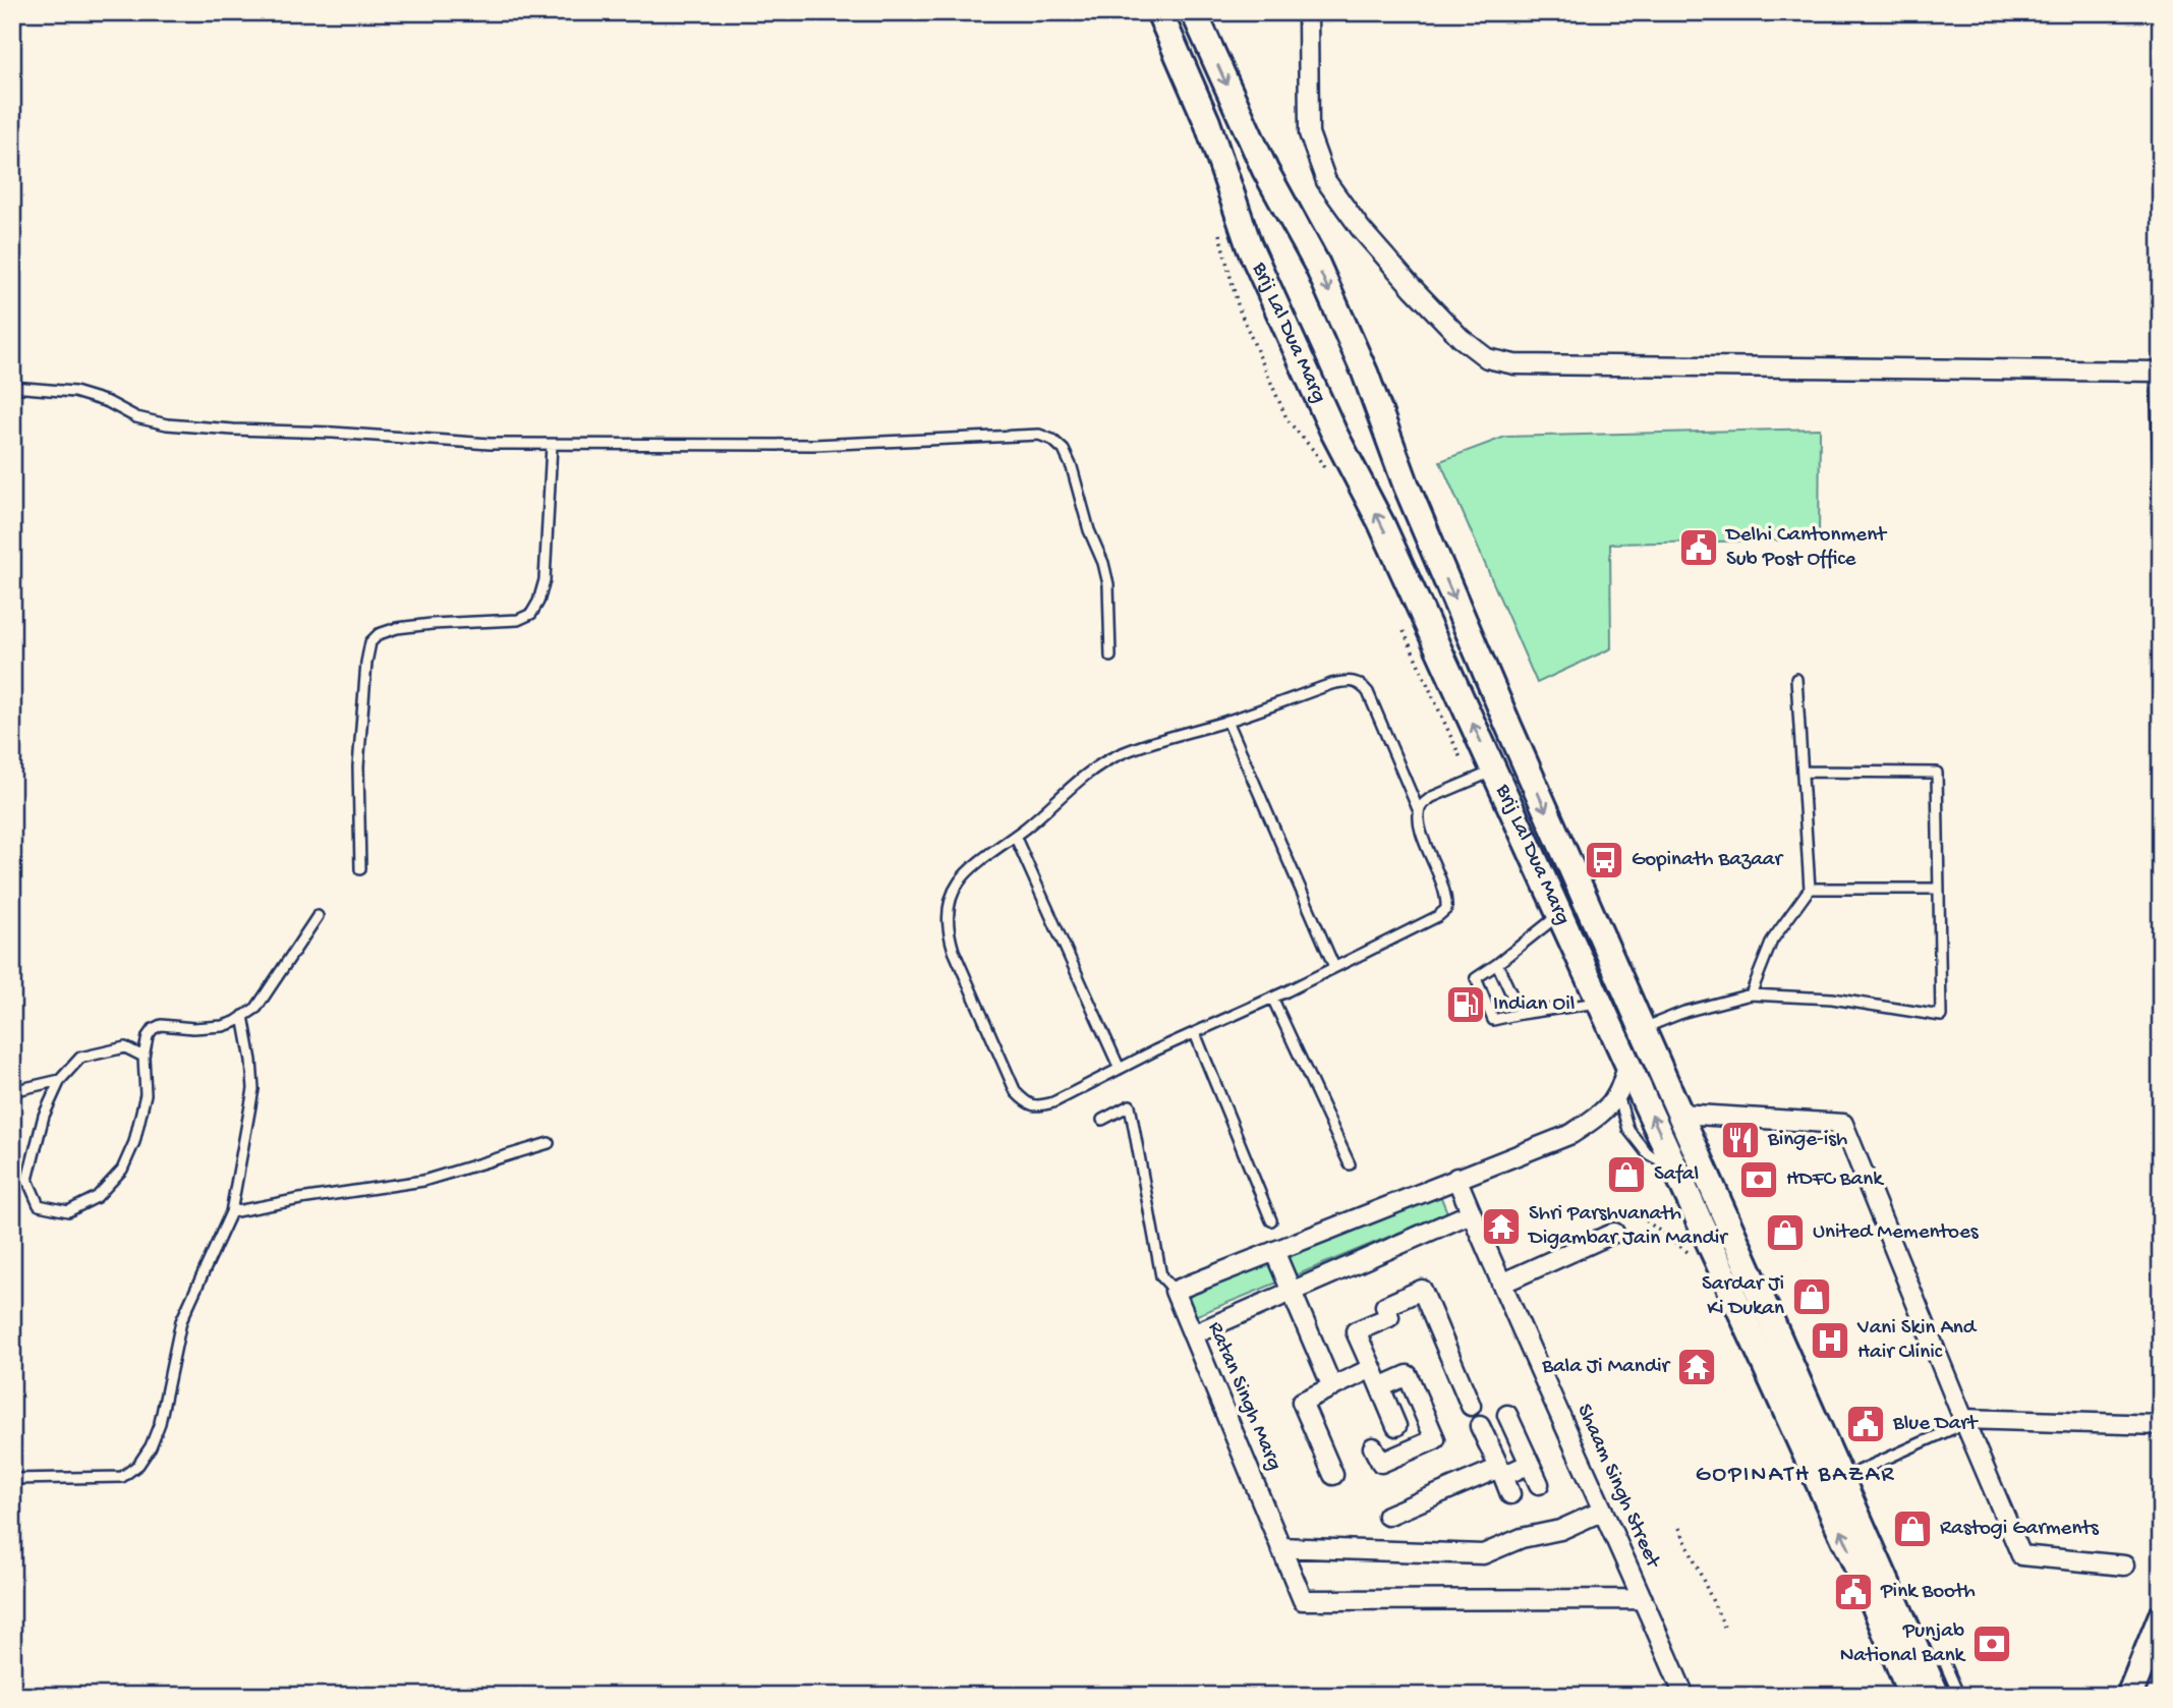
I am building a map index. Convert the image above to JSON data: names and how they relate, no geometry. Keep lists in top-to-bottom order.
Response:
{
  "streets": {
    "street": ["Brij Lal Dua Marg", "Ratan Singh Marg", "Shaam Singh Street"]
  },
  "crossings": [
    ["Ratan Singh Marg", "Shaam Singh Street"]
  ],
  "districts": ["GOPINATH BAZAR"],
  "places": {
    "public building": ["Delhi Cantonment Sub Post Office", "Blue Dart", "Pink Booth"],
    "bus stop": ["Gopinath Bazaar"],
    "fuel station": ["Indian Oil"],
    "restaurant": ["Binge-ish"],
    "shop": [
      "Safal",
      "United Mementoes",
      "Sardar Ji Ki Dukan",
      "Rastogi Garments"
    ],
    "bank": ["HDFC Bank", "Punjab National Bank"],
    "temple": ["Shri Parshvanath Digambar Jain Mandir", "Bala Ji Mandir"],
    "hospital": ["Vani Skin And Hair Clinic"]
  }
}
